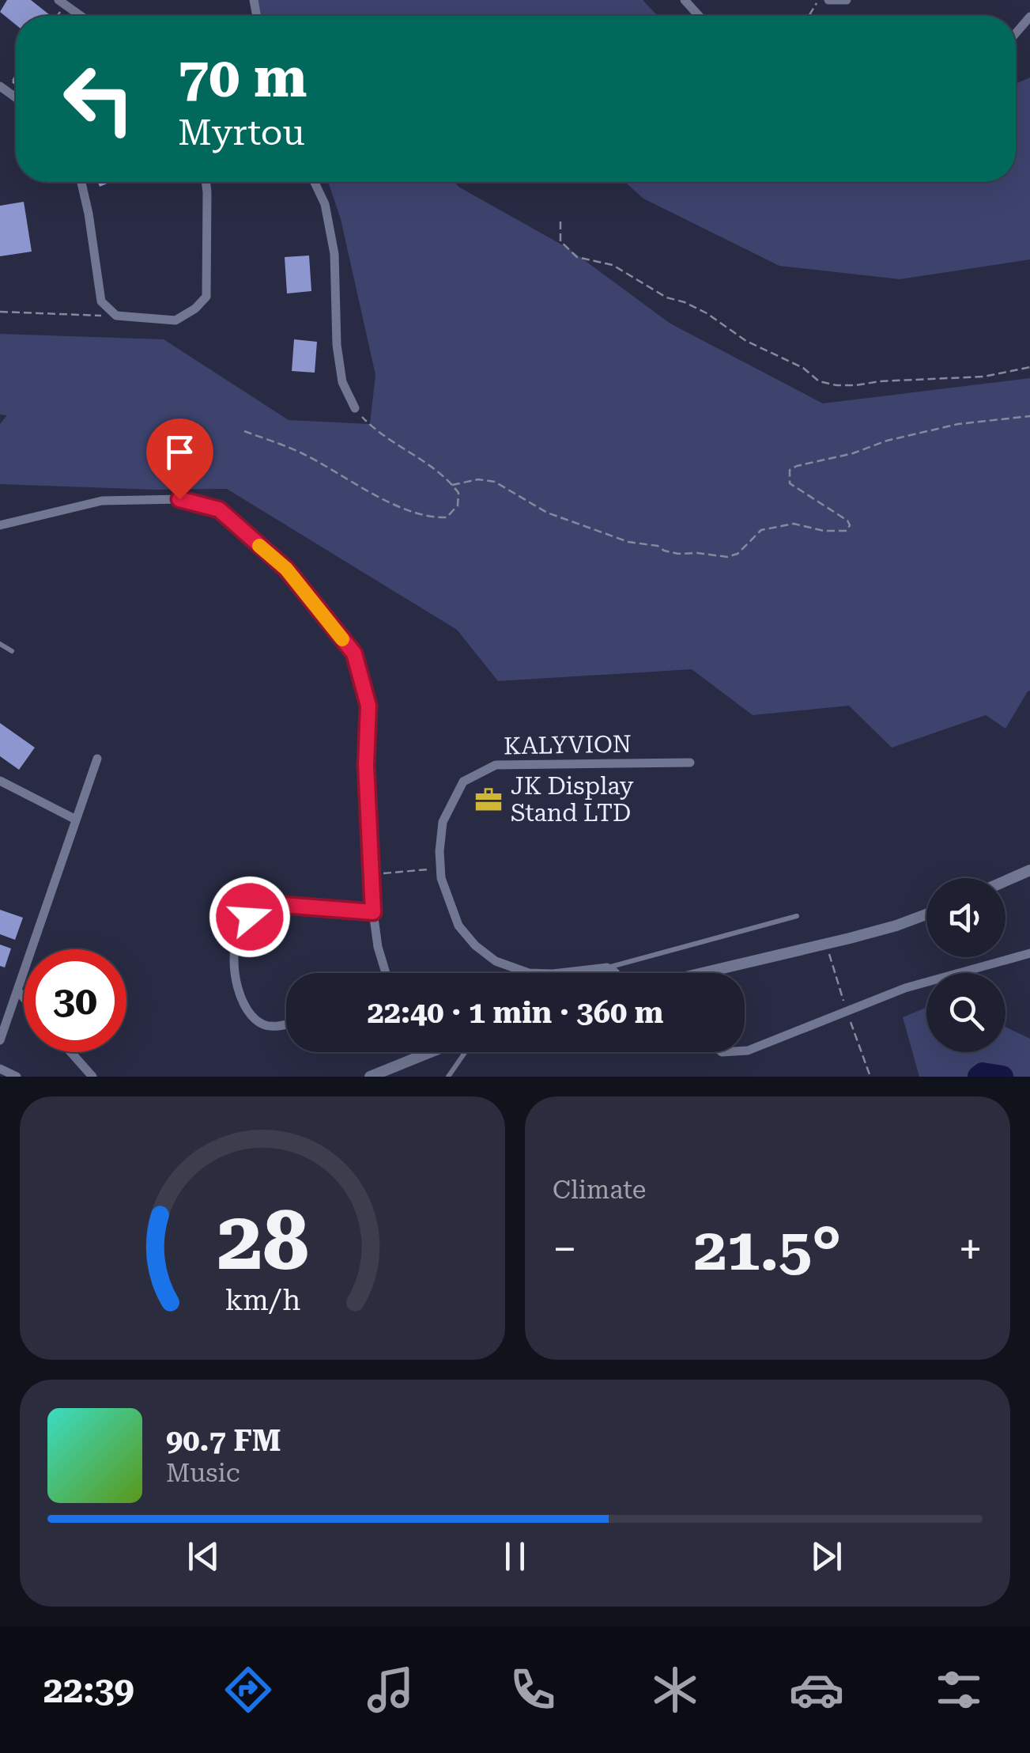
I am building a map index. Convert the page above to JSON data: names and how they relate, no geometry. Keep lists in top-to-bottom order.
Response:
{
  "streets": {
    "street": ["KALYVION"]
  },
  "places": {
    "office": ["JK Display Stand LTD"]
  },
  "page": {
    "turn": ["70 m", "Myrtou"],
    "limit": "30",
    "trip": "22:40 · 1 min · 360 m",
    "tile": "Climate",
    "heat": ["−", "21.5°", "+"],
    "song": ["90.7 FM", "Music"],
    "tabs": "22:39",
    "gauge": ["28", "km/h"]
  }
}
